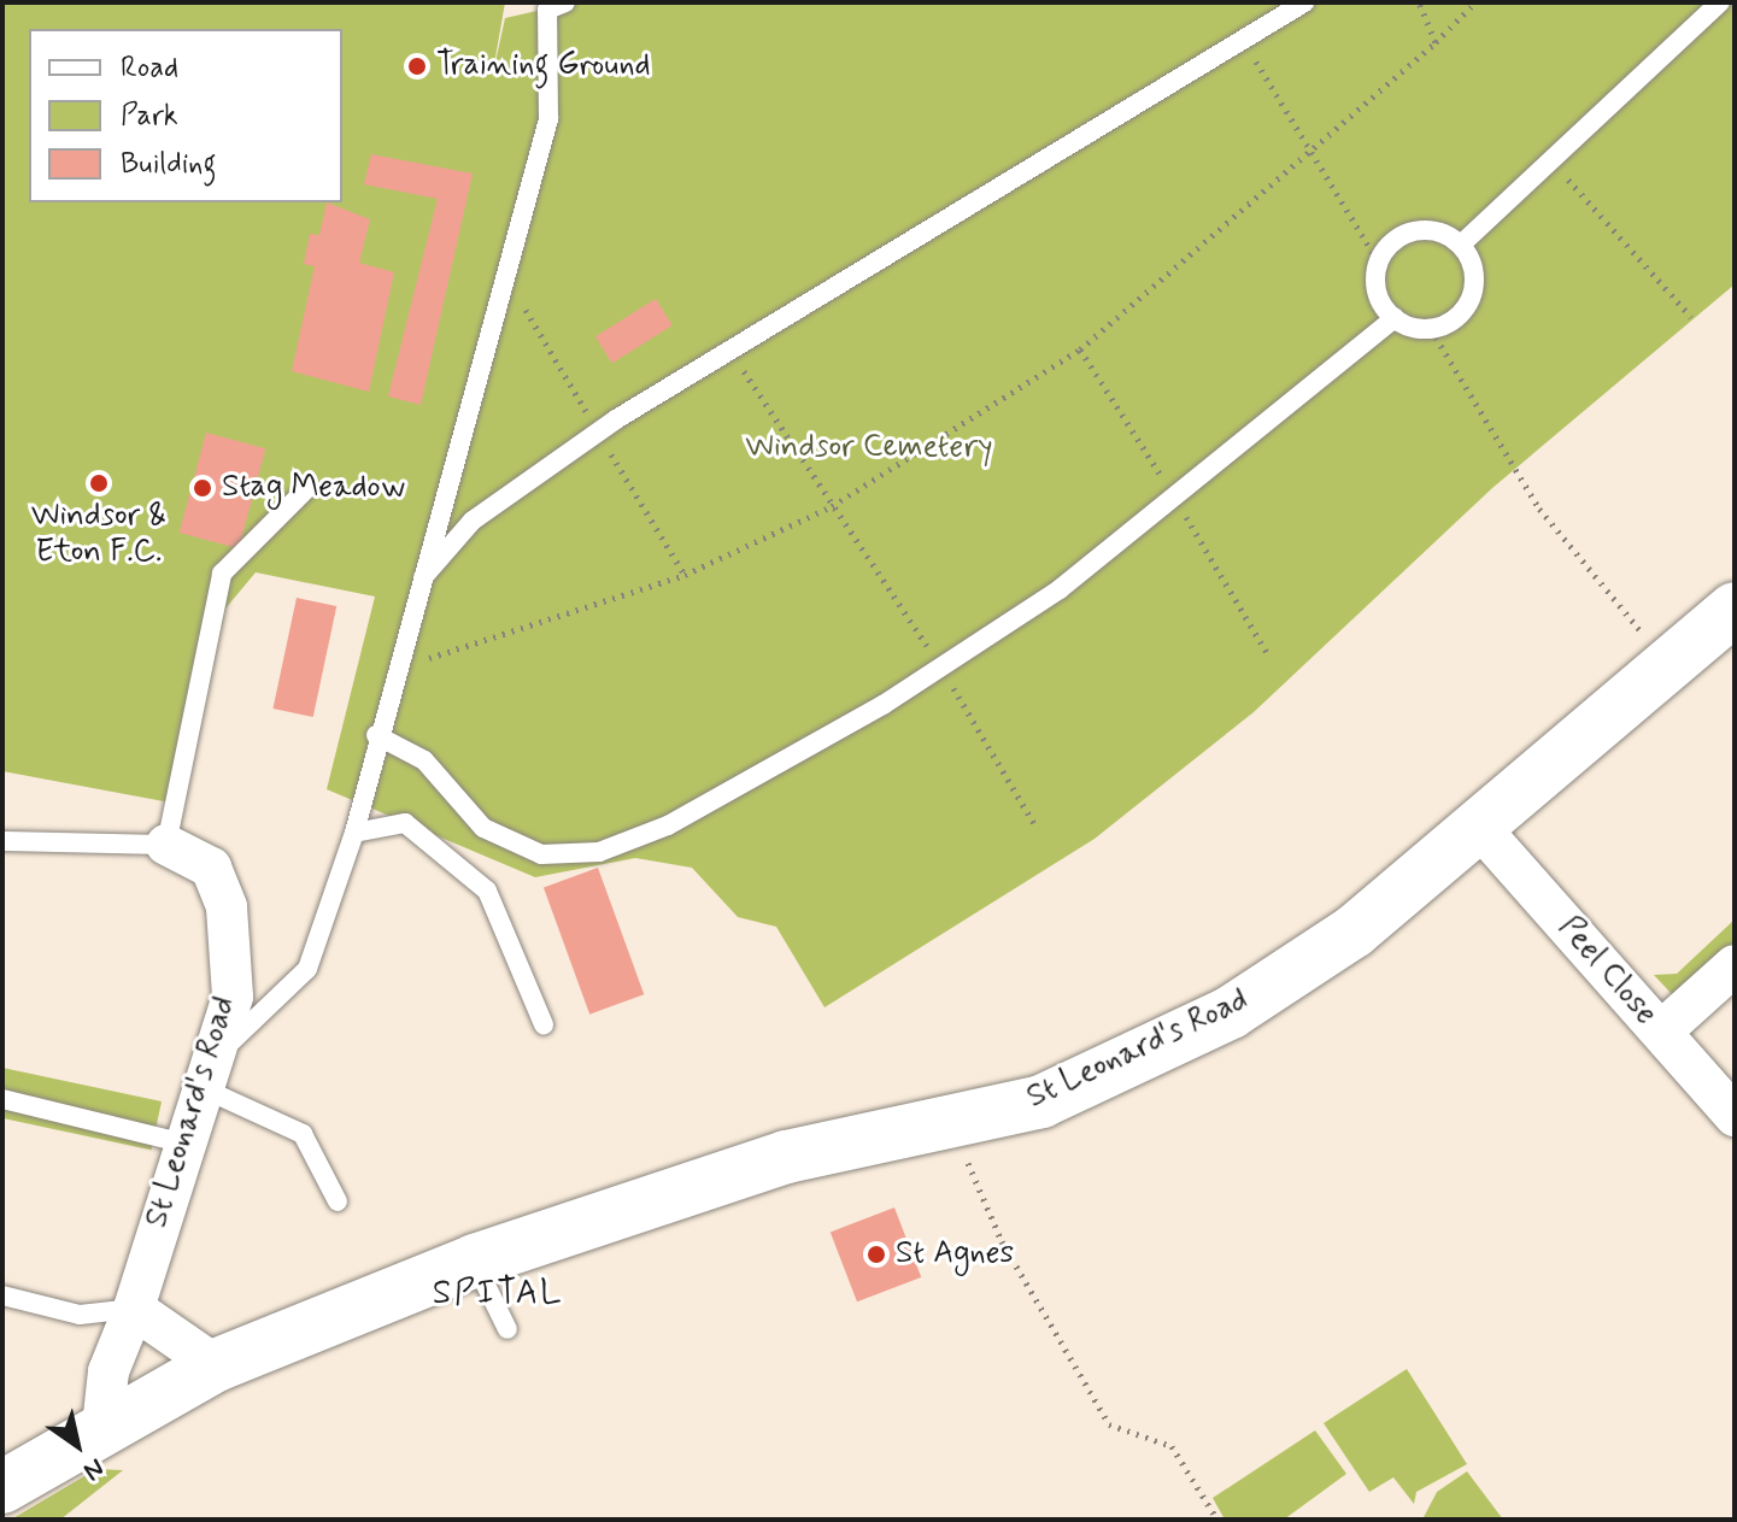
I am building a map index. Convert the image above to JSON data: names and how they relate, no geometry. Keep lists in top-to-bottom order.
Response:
{
  "streets": {
    "main road": ["St Leonard's Road"],
    "street": ["Peel Close"]
  },
  "crossings": [
    ["Peel Close", "St Leonard's Road"]
  ],
  "districts": ["SPITAL"],
  "parks": ["Windsor Cemetery"],
  "places": [
    "Training Ground",
    "Windsor & Eton F.C.",
    "Stag Meadow",
    "St Agnes"
  ],
  "legend": ["Road", "Park", "Building"],
  "north": "bottom right"
}
